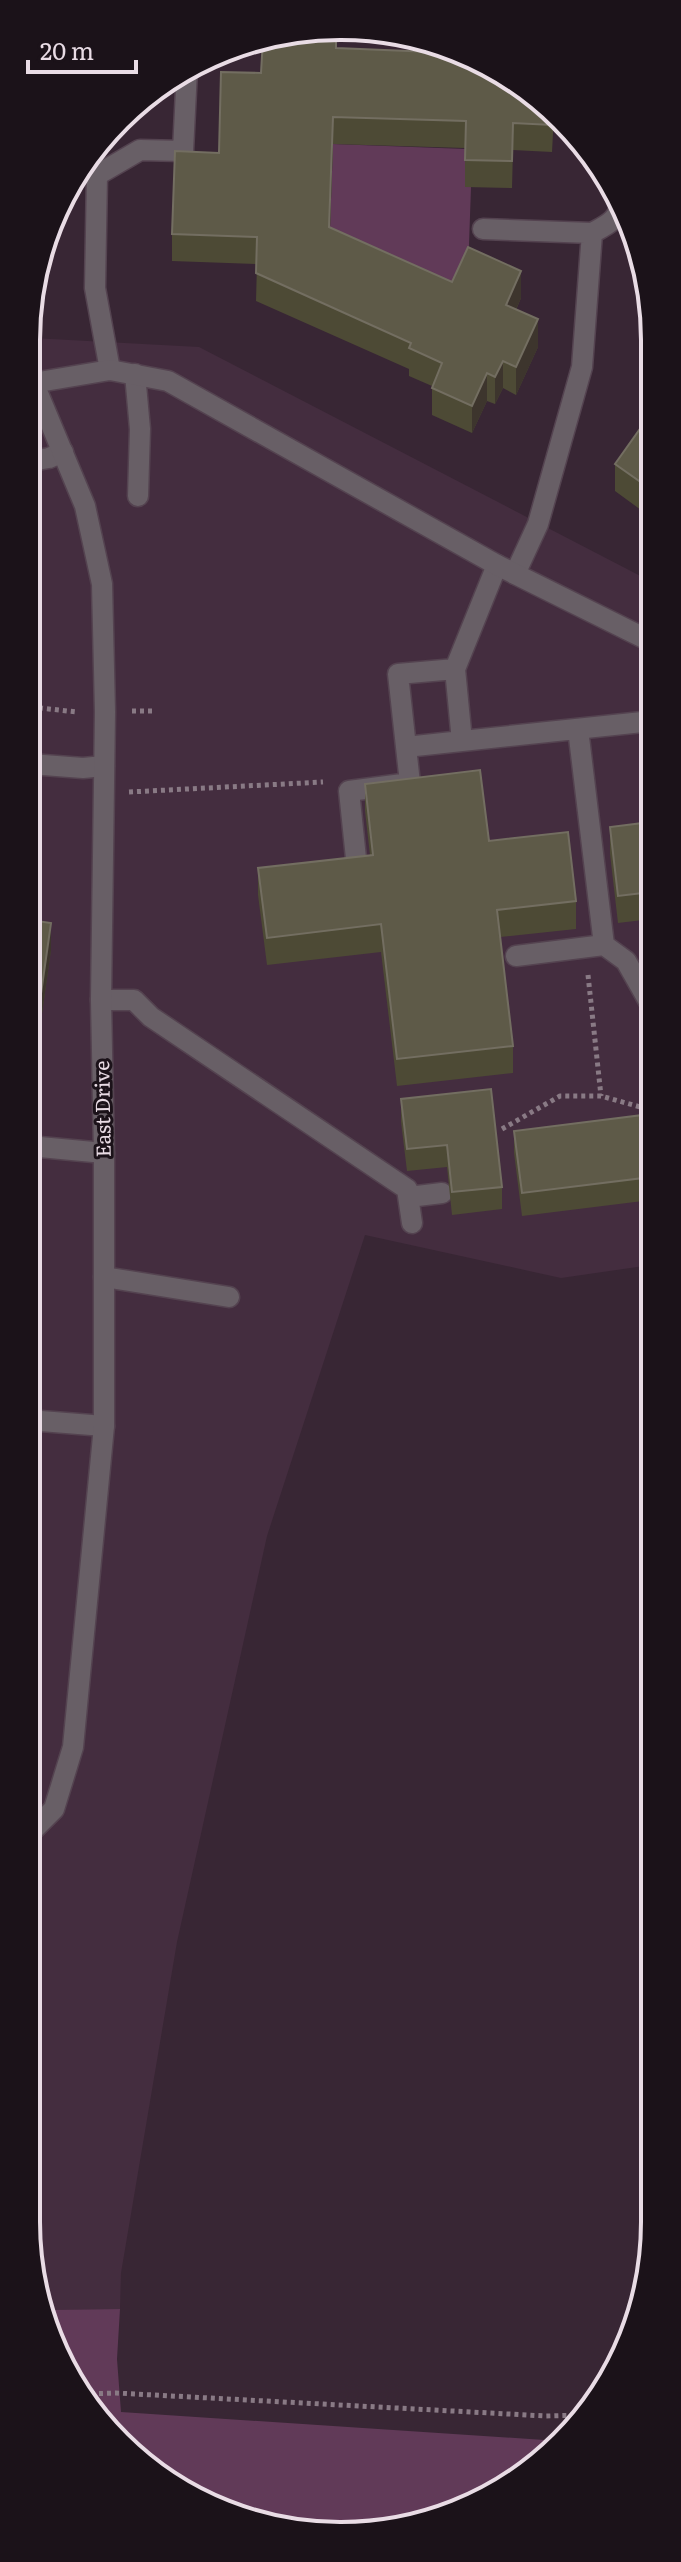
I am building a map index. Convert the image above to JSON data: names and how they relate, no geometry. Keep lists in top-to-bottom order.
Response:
{
  "streets": {
    "street": ["East Drive"]
  },
  "scale_bar": "20 m"
}
